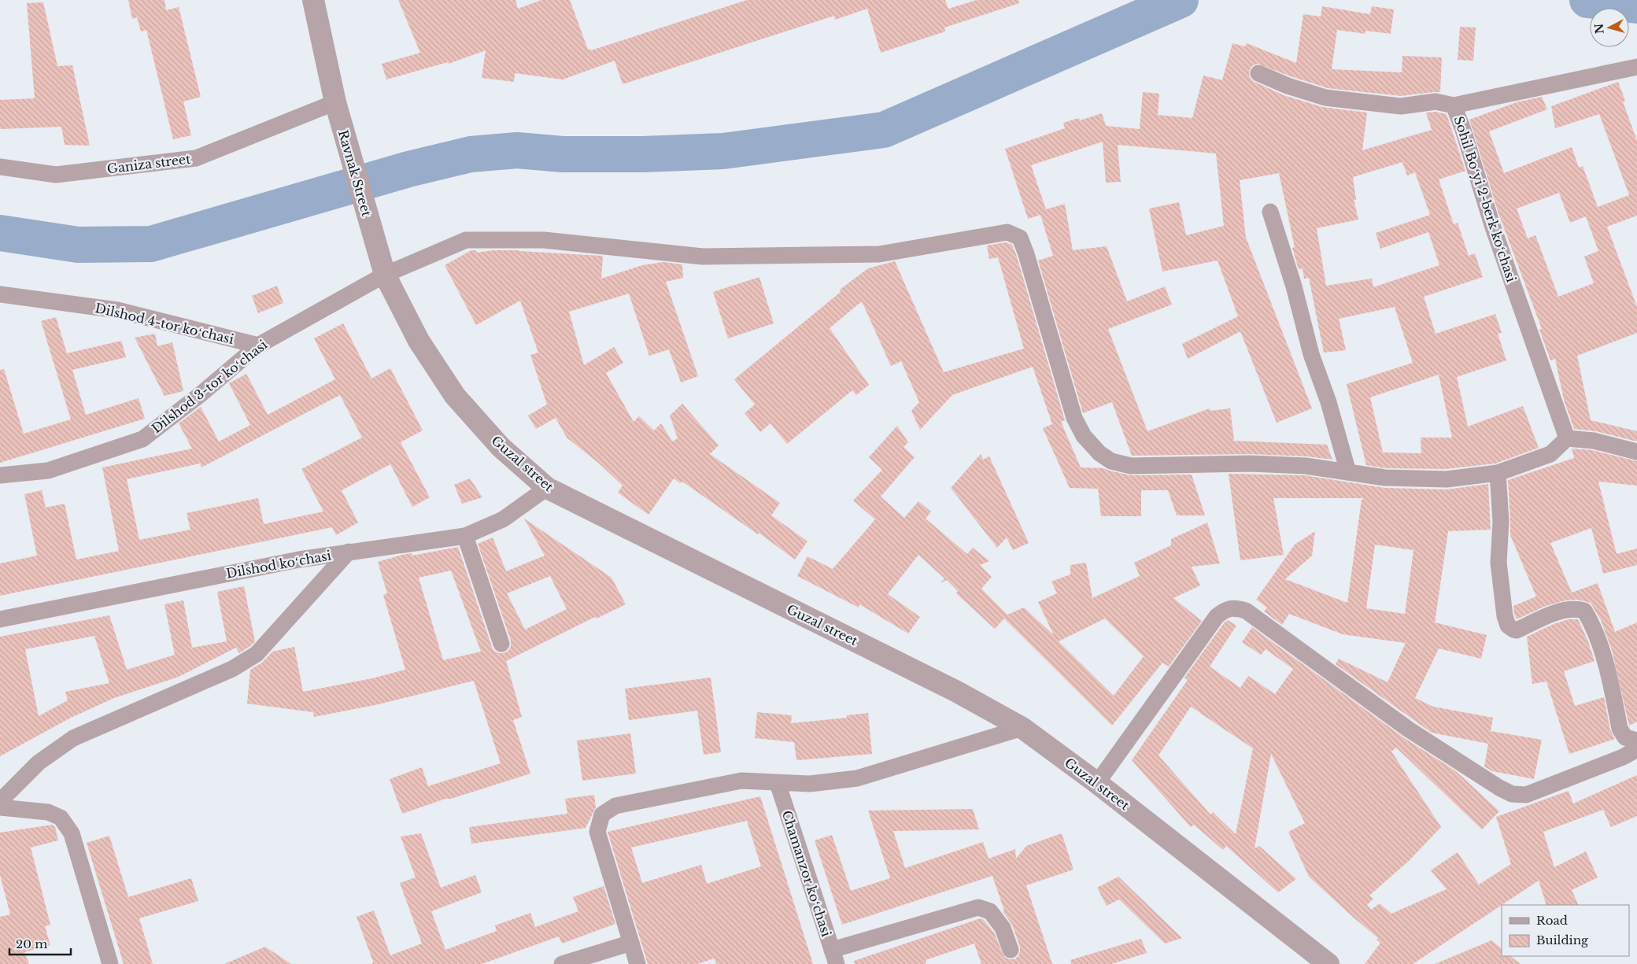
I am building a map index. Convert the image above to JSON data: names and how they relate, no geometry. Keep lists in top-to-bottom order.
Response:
{
  "streets": {
    "street": [
      "Ganiza street",
      "Ravnak Street",
      "Sohil Boʻyi 2-berk koʻchasi",
      "Dilshod 4-tor koʻchasi",
      "Dilshod 3-tor koʻchasi",
      "Guzal street",
      "Dilshod koʻchasi",
      "Chamanzor koʻchasi"
    ]
  },
  "crossings": [
    ["Ganiza street", "Ravnak Street"],
    ["Ravnak Street", "Guzal street"],
    ["Sohil Boʻyi 2-berk koʻchasi", "Dilshod 3-tor koʻchasi"],
    ["Dilshod 4-tor koʻchasi", "Dilshod 3-tor koʻchasi"],
    ["Dilshod 3-tor koʻchasi", "Guzal street"],
    ["Guzal street", "Dilshod koʻchasi"]
  ],
  "legend": ["Road", "Building"],
  "scale_bar": "20 m",
  "north": "left"
}
